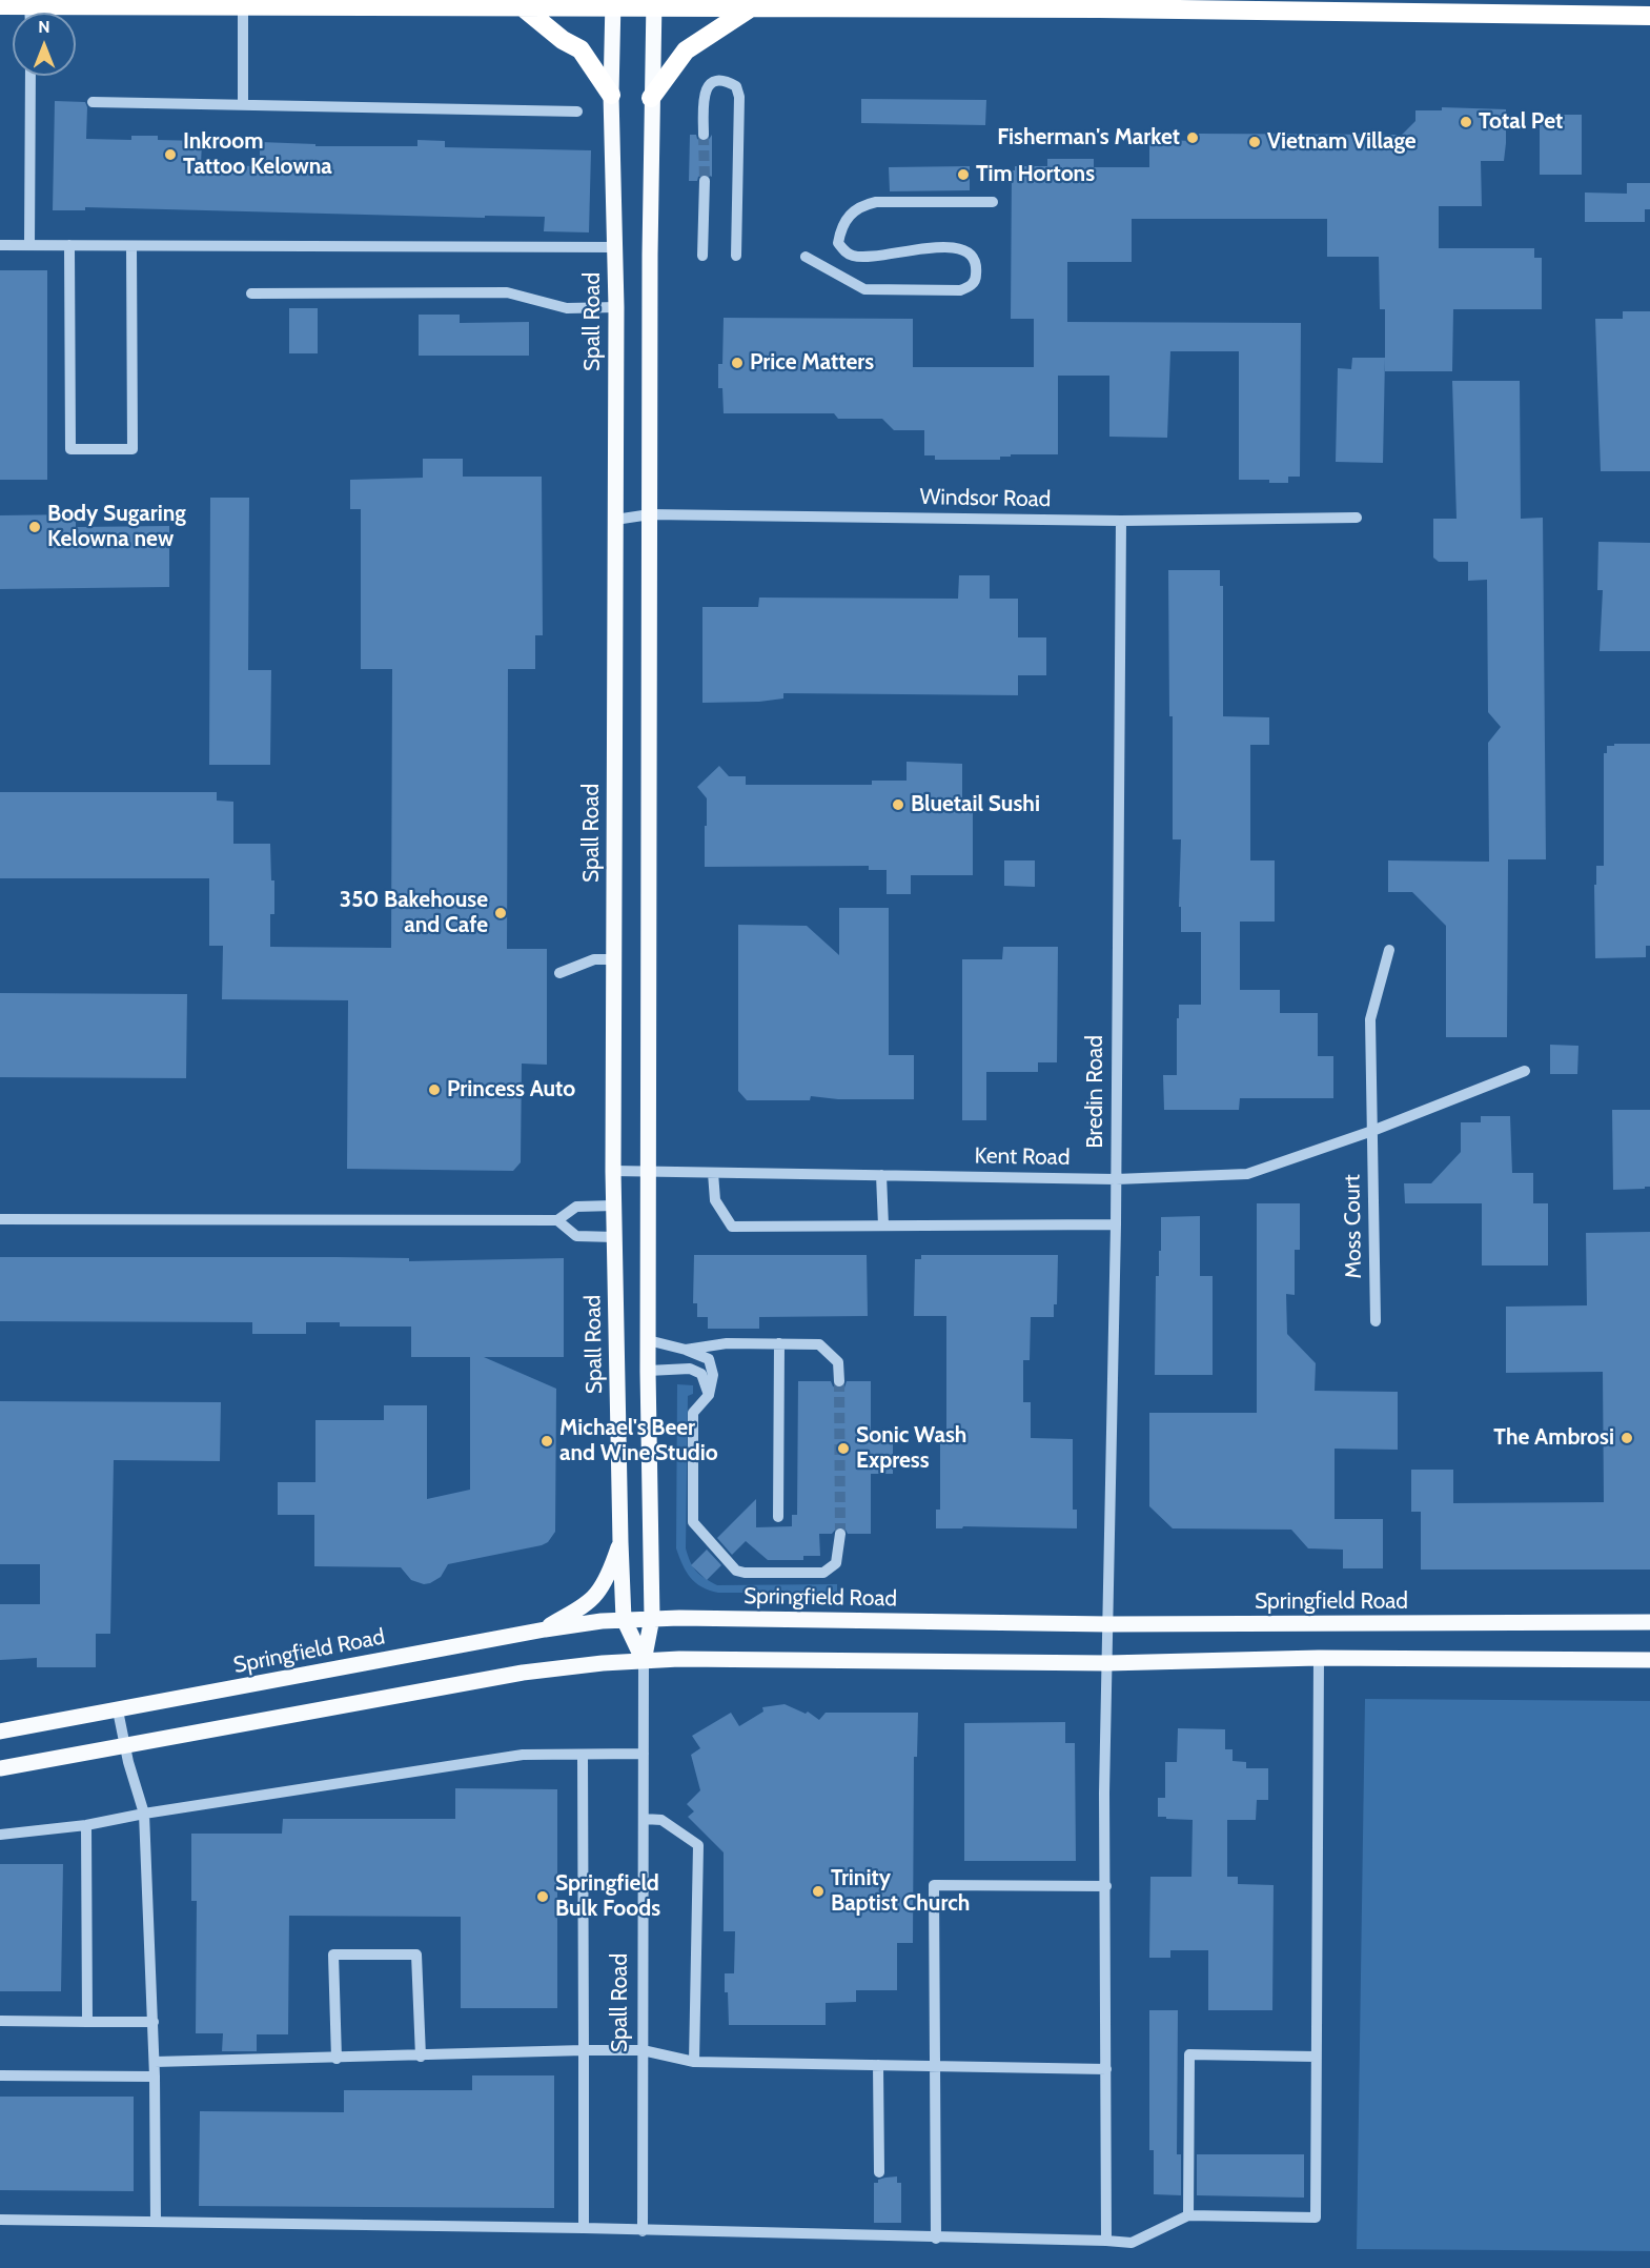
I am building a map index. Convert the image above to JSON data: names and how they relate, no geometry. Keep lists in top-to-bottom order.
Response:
{
  "streets": {
    "main road": ["Spall Road", "Springfield Road"],
    "street": [
      "Windsor Road",
      "Bredin Road",
      "Kent Road",
      "Moss Court"
    ]
  },
  "crossings": [
    ["Spall Road", "Windsor Road"],
    ["Spall Road", "Kent Road"],
    ["Spall Road", "Springfield Road"],
    ["Windsor Road", "Bredin Road"],
    ["Bredin Road", "Kent Road"],
    ["Bredin Road", "Springfield Road"],
    ["Kent Road", "Moss Court"]
  ],
  "places": [
    "Total Pet",
    "Fisherman's Market",
    "Vietnam Village",
    "Inkroom Tattoo Kelowna",
    "Tim Hortons",
    "Price Matters",
    "Body Sugaring Kelowna new",
    "Bluetail Sushi",
    "350 Bakehouse and Cafe",
    "Princess Auto",
    "The Ambrosi",
    "Michael's Beer and Wine Studio",
    "Sonic Wash Express",
    "Trinity Baptist Church",
    "Springfield Bulk Foods"
  ],
  "north": "top"
}
